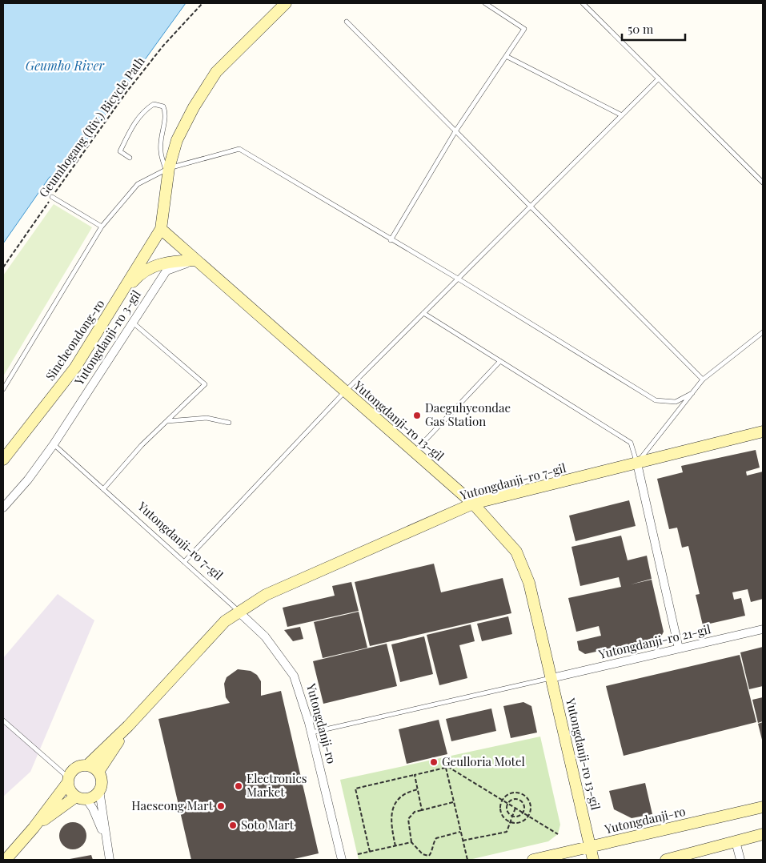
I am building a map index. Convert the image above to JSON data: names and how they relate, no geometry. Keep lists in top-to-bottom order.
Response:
{
  "streets": {
    "street": [
      "Yutongdanji-ro 3-gil",
      "Sincheondong-ro",
      "Yutongdanji-ro 13-gil",
      "Yutongdanji-ro 7-gil",
      "Yutongdanji-ro 21-gil",
      "Yutongdanji-ro"
    ],
    "path": ["Geumhogang (Riv.) Bicycle Path"]
  },
  "crossings": [
    ["Yutongdanji-ro 3-gil", "Yutongdanji-ro 13-gil"],
    ["Sincheondong-ro", "Yutongdanji-ro 13-gil"],
    ["Yutongdanji-ro 13-gil", "Yutongdanji-ro 7-gil"],
    ["Yutongdanji-ro 13-gil", "Yutongdanji-ro 21-gil"],
    ["Yutongdanji-ro 13-gil", "Yutongdanji-ro"],
    ["Yutongdanji-ro 7-gil", "Yutongdanji-ro"]
  ],
  "water": ["Geumho River"],
  "places": [
    "Daeguhyeondae Gas Station",
    "Geulloria Motel",
    "Electronics Market",
    "Haeseong Mart",
    "Soto Mart"
  ],
  "scale_bar": "50 m"
}
